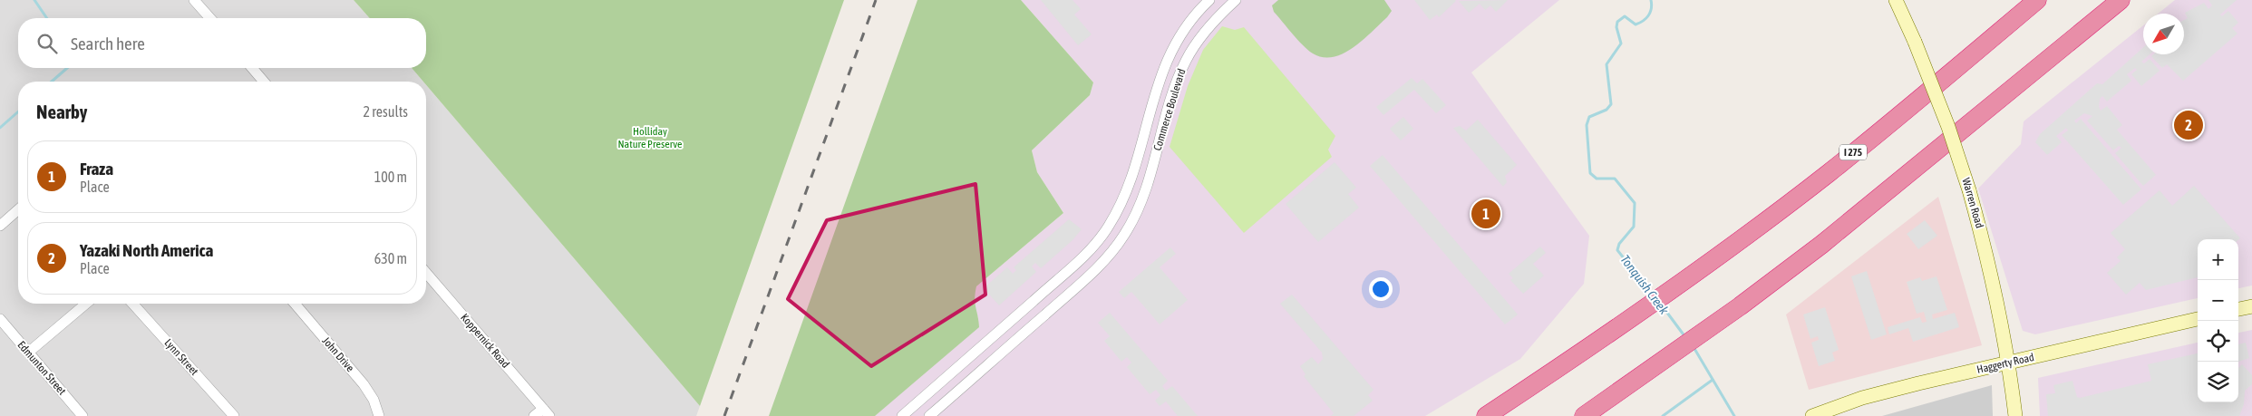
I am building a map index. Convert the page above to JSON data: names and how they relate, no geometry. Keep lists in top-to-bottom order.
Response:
{
  "streets": {
    "highway": ["I 275"],
    "main road": ["Warren Road", "Haggerty Road"],
    "street": [
      "Commerce Boulevard",
      "Koppernick Road",
      "John Drive",
      "Lynn Street",
      "Edmunton Street"
    ]
  },
  "crossings": [
    ["Warren Road", "Haggerty Road"]
  ],
  "water": ["Tonquish Creek"],
  "parks": ["Holliday Nature Preserve"],
  "north": "bottom left",
  "page": {
    "search": "Search here",
    "heading": ["Nearby", "2 results"],
    "pins": ["2", "1"],
    "list": [
      {
        "mark": "1",
        "name": "Fraza",
        "note": "Place",
        "value": "100 m"
      },
      {
        "mark": "2",
        "name": "Yazaki North America",
        "note": "Place",
        "value": "630 m"
      }
    ],
    "map_buttons": ["+", "−"]
  }
}
